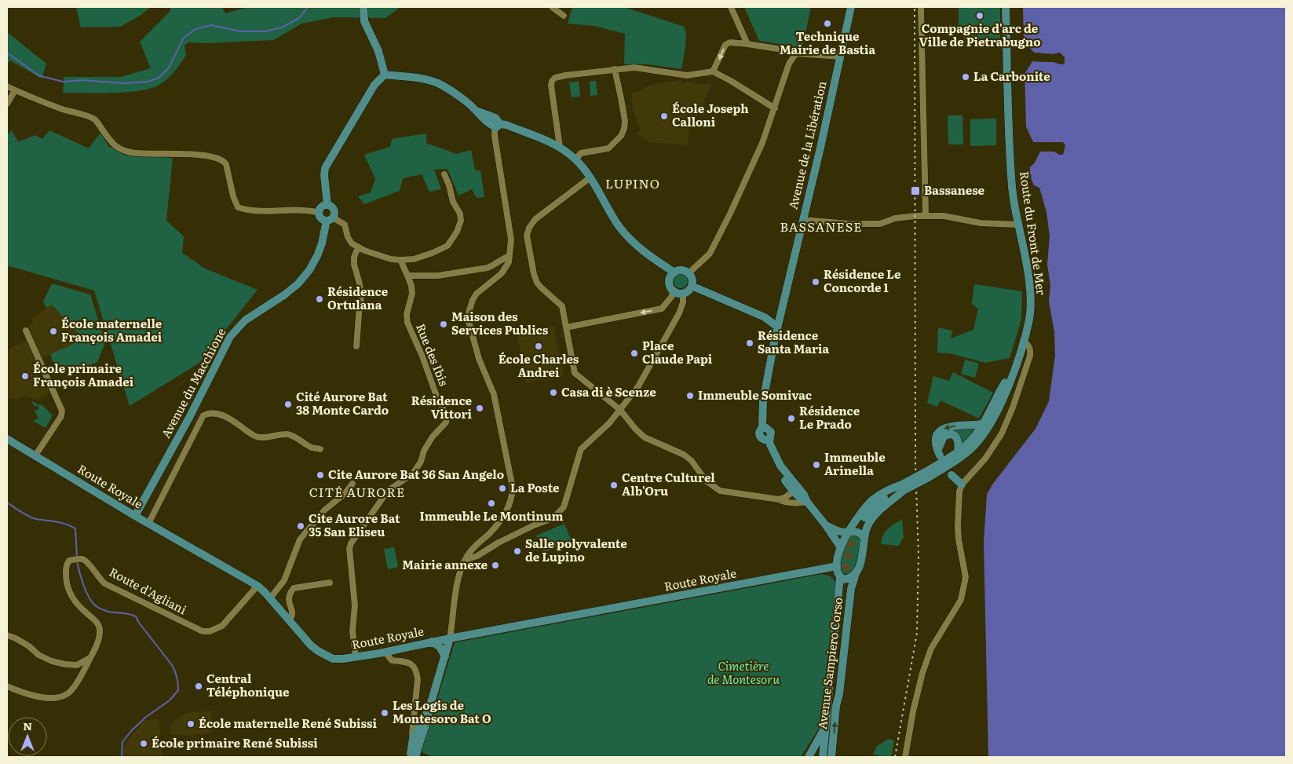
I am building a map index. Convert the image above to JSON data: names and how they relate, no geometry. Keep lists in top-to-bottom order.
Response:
{
  "streets": {
    "main road": [
      "Avenue de la Libération",
      "Route du Front de Mer",
      "Avenue du Macchione",
      "Route Royale",
      "Avenue Sampiero Corso"
    ],
    "street": ["Rue des Ibis", "Route d'Agliani"]
  },
  "crossings": [
    ["Route du Front de Mer", "Avenue Sampiero Corso"],
    ["Rue des Ibis", "Route Royale"],
    ["Avenue du Macchione", "Route Royale"],
    ["Route Royale", "Route d'Agliani"]
  ],
  "districts": ["LUPINO", "BASSANESE", "CITÉ AURORE"],
  "parks": ["Cimetière de Montesoru"],
  "places": {
    "other": [
      "Compagnie d'arc de Ville de Pietrabugno",
      "Technique Mairie de Bastia",
      "La Carbonite",
      "École Joseph Calloni",
      "Résidence Le Concorde 1",
      "Résidence Ortulana",
      "Maison des Services Publics",
      "École maternelle François Amadei",
      "Résidence Santa Maria",
      "École Charles Andrei",
      "Place Claude Papi",
      "École primaire François Amadei",
      "Casa di è Scenze",
      "Immeuble Somivac",
      "Cité Aurore Bat 38 Monte Cardo",
      "Résidence Vittori",
      "Résidence Le Prado",
      "Immeuble Arinella",
      "Cite Aurore Bat 36 San Angelo",
      "Centre Culturel Alb'Oru",
      "La Poste",
      "Immeuble Le Montinum",
      "Cite Aurore Bat 35 San Eliseu",
      "Salle polyvalente de Lupino",
      "Mairie annexe",
      "Central Téléphonique",
      "Les Logis de Montesoro Bat O",
      "École maternelle René Subissi",
      "École primaire René Subissi"
    ],
    "transit": ["Bassanese"]
  },
  "north": "top"
}
